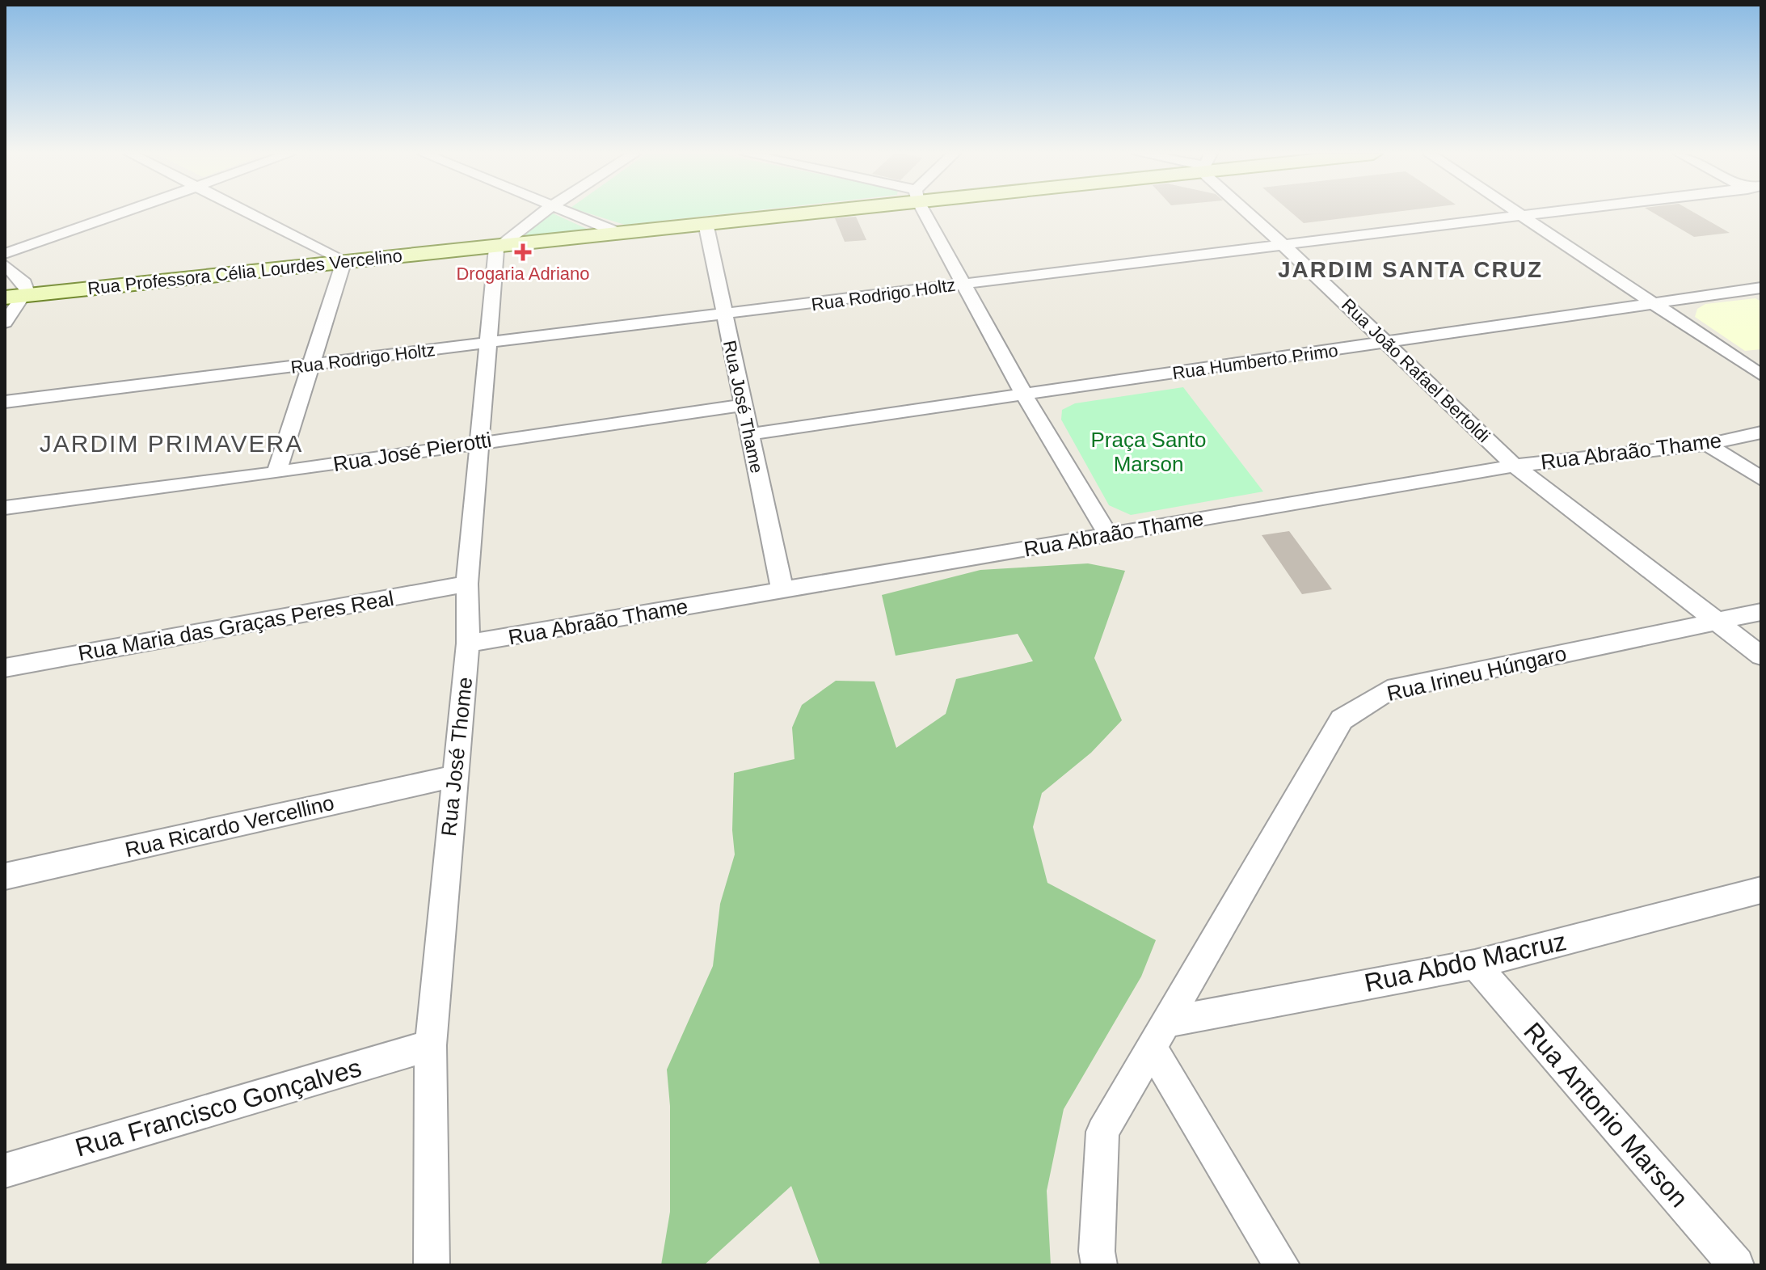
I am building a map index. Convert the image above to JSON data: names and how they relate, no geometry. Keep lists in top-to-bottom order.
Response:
{
  "streets": {
    "main road": ["Rua Professora Célia Lourdes Vercelino"],
    "street": [
      "Rua Rodrigo Holtz",
      "Rua Humberto Primo",
      "Rua João Rafael Bertoldi",
      "Rua José Thame",
      "Rua Abraão Thame",
      "Rua José Pierotti",
      "Rua Maria das Graças Peres Real",
      "Rua Irineu Húngaro",
      "Rua José Thome",
      "Rua Ricardo Vercellino",
      "Rua Abdo Macruz",
      "Rua Francisco Gonçalves",
      "Rua Antonio Marson"
    ]
  },
  "crossings": [
    ["Rua Professora Célia Lourdes Vercelino", "Rua José Thame"],
    ["Rua Professora Célia Lourdes Vercelino", "Rua José Thome"],
    ["Rua Rodrigo Holtz", "Rua João Rafael Bertoldi"],
    ["Rua Rodrigo Holtz", "Rua José Thame"],
    ["Rua Rodrigo Holtz", "Rua José Thome"],
    ["Rua Humberto Primo", "Rua João Rafael Bertoldi"],
    ["Rua Humberto Primo", "Rua José Thame"],
    ["Rua João Rafael Bertoldi", "Rua Abraão Thame"],
    ["Rua João Rafael Bertoldi", "Rua Irineu Húngaro"],
    ["Rua José Thame", "Rua Abraão Thame"],
    ["Rua José Thame", "Rua José Pierotti"],
    ["Rua Abraão Thame", "Rua José Thome"],
    ["Rua José Pierotti", "Rua José Thome"],
    ["Rua Maria das Graças Peres Real", "Rua José Thome"],
    ["Rua Irineu Húngaro", "Rua Abdo Macruz"],
    ["Rua José Thome", "Rua Ricardo Vercellino"],
    ["Rua José Thome", "Rua Francisco Gonçalves"],
    ["Rua Abdo Macruz", "Rua Antonio Marson"]
  ],
  "districts": ["JARDIM SANTA CRUZ", "JARDIM PRIMAVERA"],
  "parks": ["Praça Santo Marson"],
  "places": {
    "health": ["Drogaria Adriano"]
  }
}
